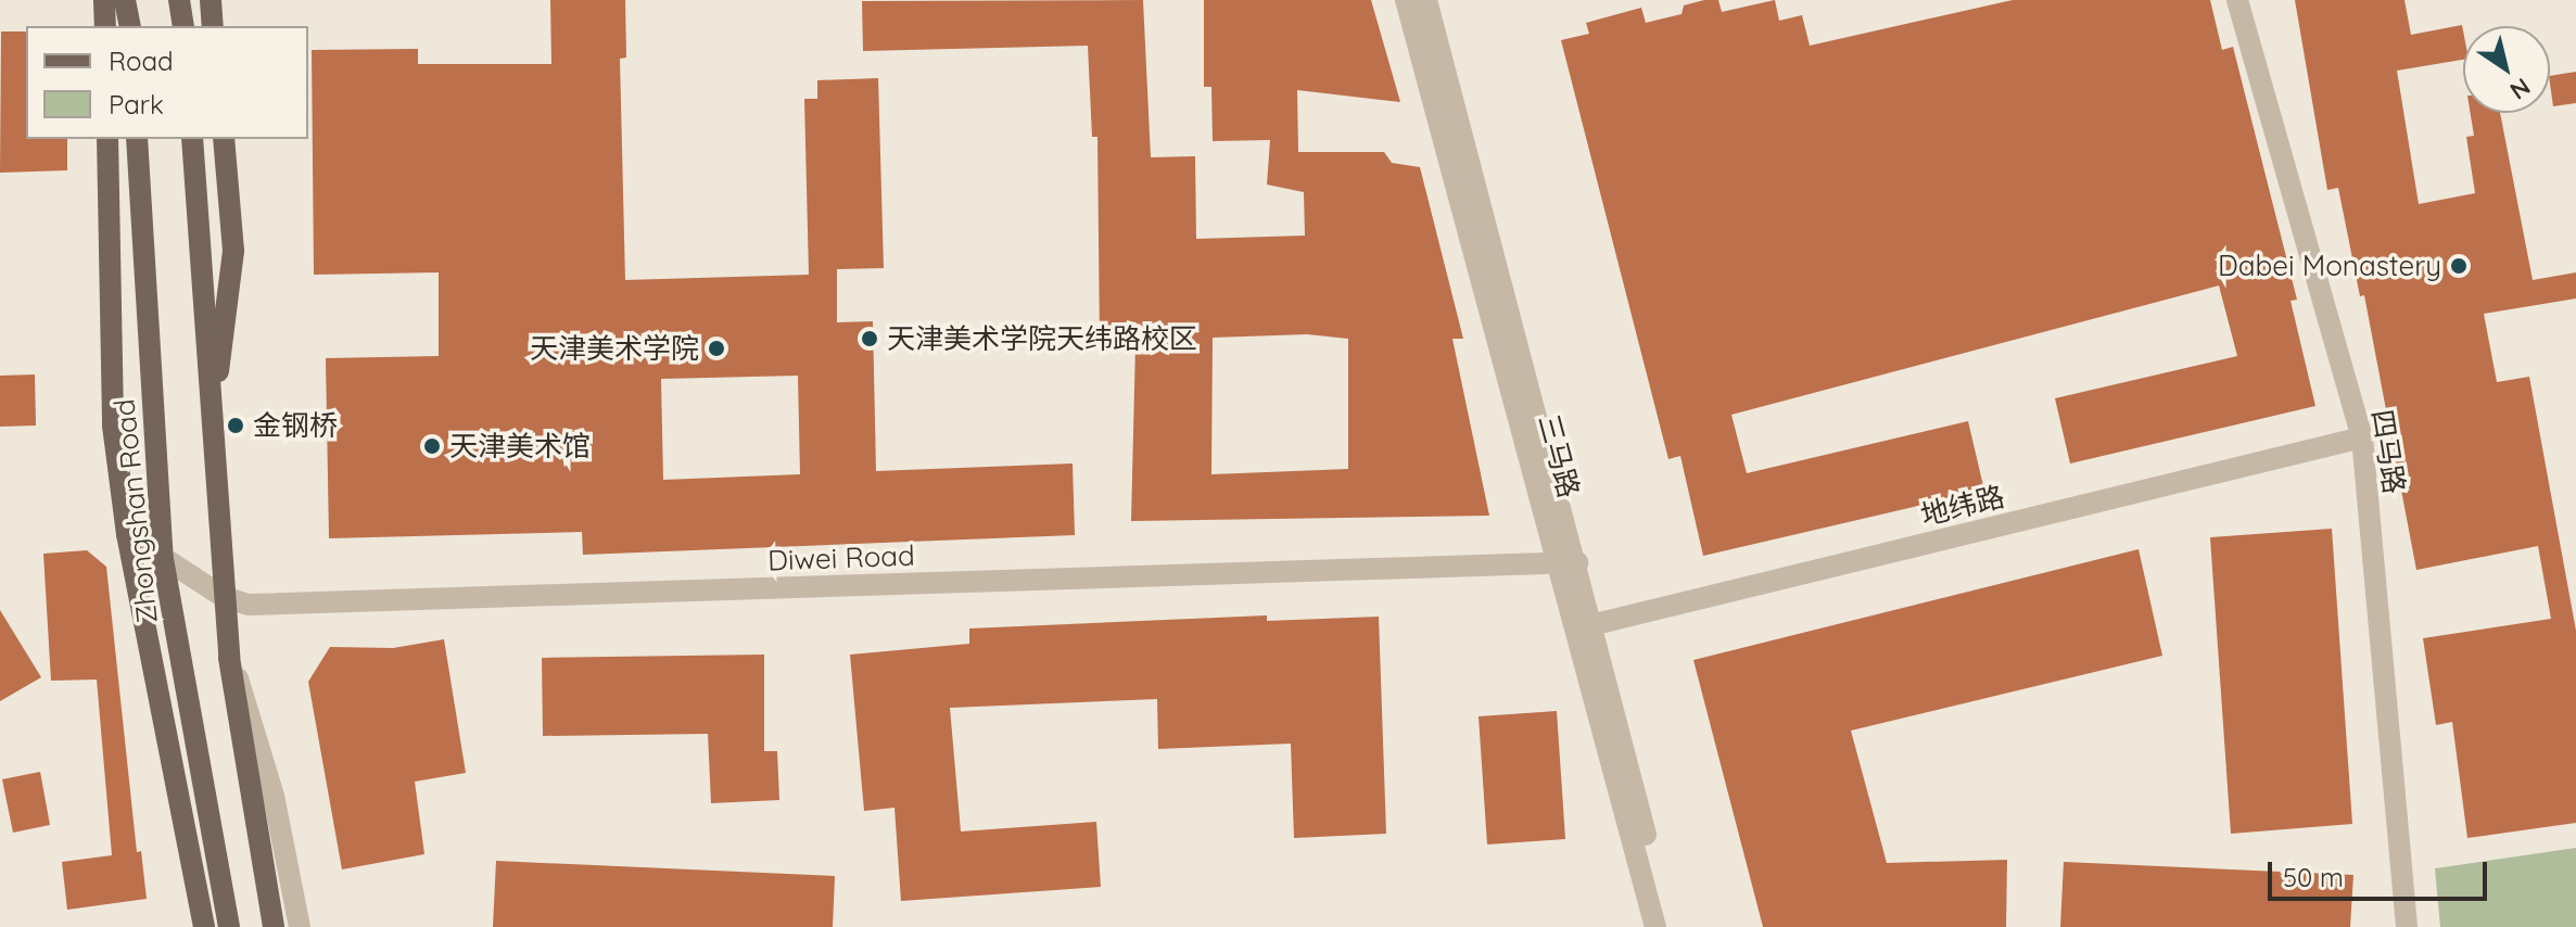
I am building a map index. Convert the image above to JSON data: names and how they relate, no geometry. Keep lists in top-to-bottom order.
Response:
{
  "streets": {
    "main road": ["Zhongshan Road"],
    "street": [
      "四马路",
      "三马路",
      "地纬路",
      "Diwei Road"
    ]
  },
  "crossings": [
    ["四马路", "地纬路"],
    ["三马路", "地纬路"],
    ["三马路", "Diwei Road"],
    ["Zhongshan Road", "Diwei Road"]
  ],
  "places": [
    "Dabei Monastery",
    "天津美术学院天纬路校区",
    "天津美术学院",
    "金钢桥",
    "天津美术馆"
  ],
  "legend": ["Road", "Park"],
  "scale_bar": "50 m",
  "north": "bottom right"
}
